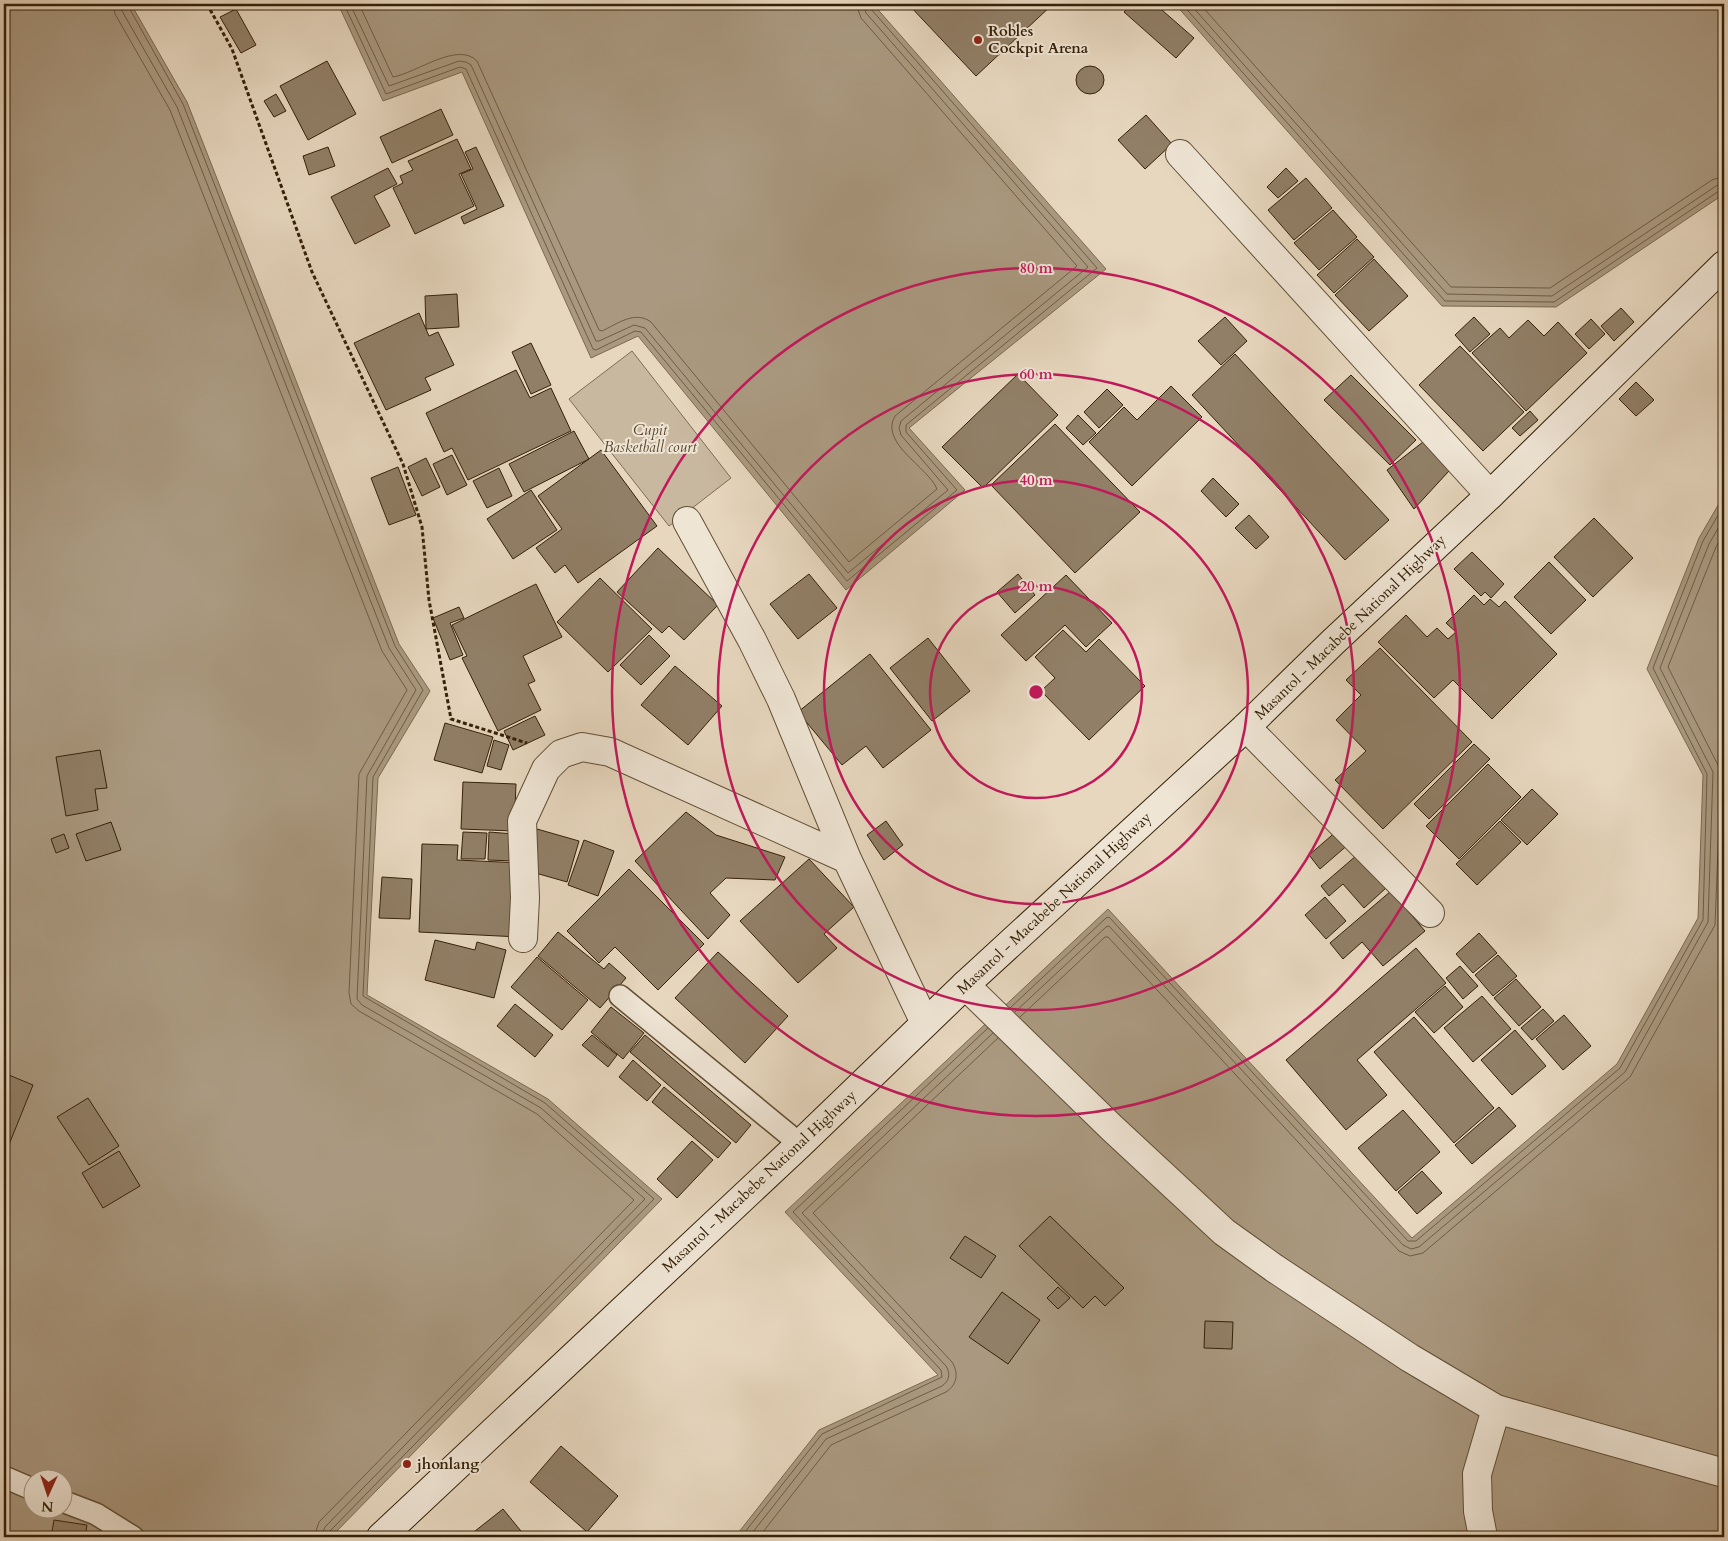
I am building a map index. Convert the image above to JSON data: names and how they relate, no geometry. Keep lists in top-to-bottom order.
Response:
{
  "streets": {
    "street": ["Masantol - Macabebe National Highway"]
  },
  "parks": ["Cupit Basketball court"],
  "places": ["Robles Cockpit Arena", "jhonlang"],
  "north": "bottom",
  "rings": [
    "80 m",
    "60 m",
    "40 m",
    "20 m"
  ]
}
